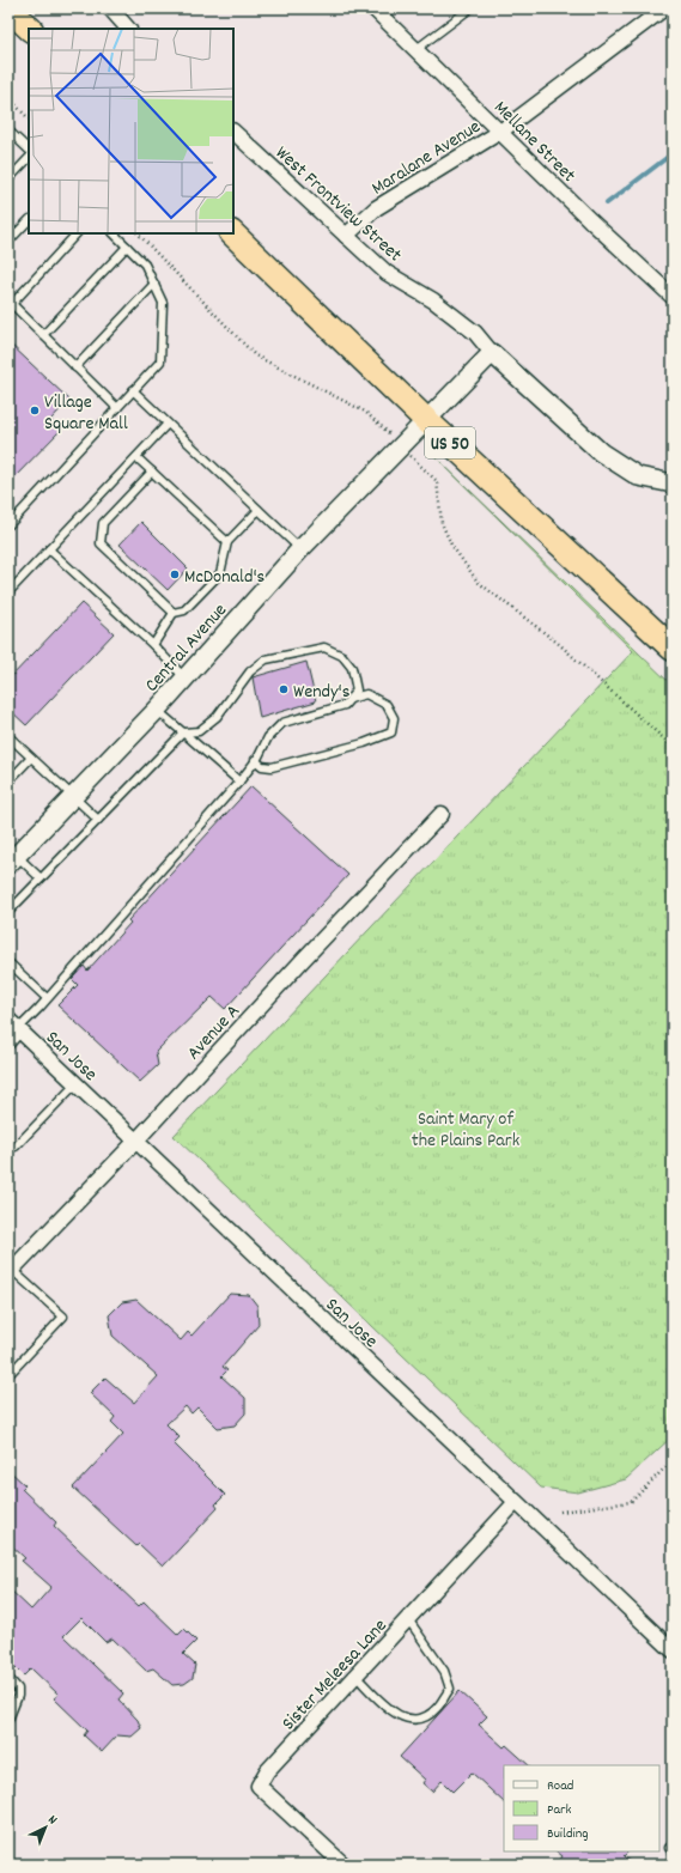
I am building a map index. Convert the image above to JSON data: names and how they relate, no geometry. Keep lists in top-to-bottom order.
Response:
{
  "streets": {
    "highway": ["US 50"],
    "street": [
      "Mellane Street",
      "Maralane Avenue",
      "West Frontview Street",
      "Central Avenue",
      "Avenue A",
      "San Jose",
      "Sister Meleesa Lane"
    ]
  },
  "crossings": [
    ["Mellane Street", "Maralane Avenue"],
    ["Maralane Avenue", "West Frontview Street"],
    ["West Frontview Street", "Central Avenue"],
    ["US 50", "Central Avenue"],
    ["Avenue A", "San Jose"],
    ["San Jose", "Sister Meleesa Lane"]
  ],
  "parks": ["Saint Mary of the Plains Park"],
  "places": ["Village Square Mall", "McDonald's", "Wendy's"],
  "legend": ["Road", "Park", "Building"],
  "north": "top right"
}
